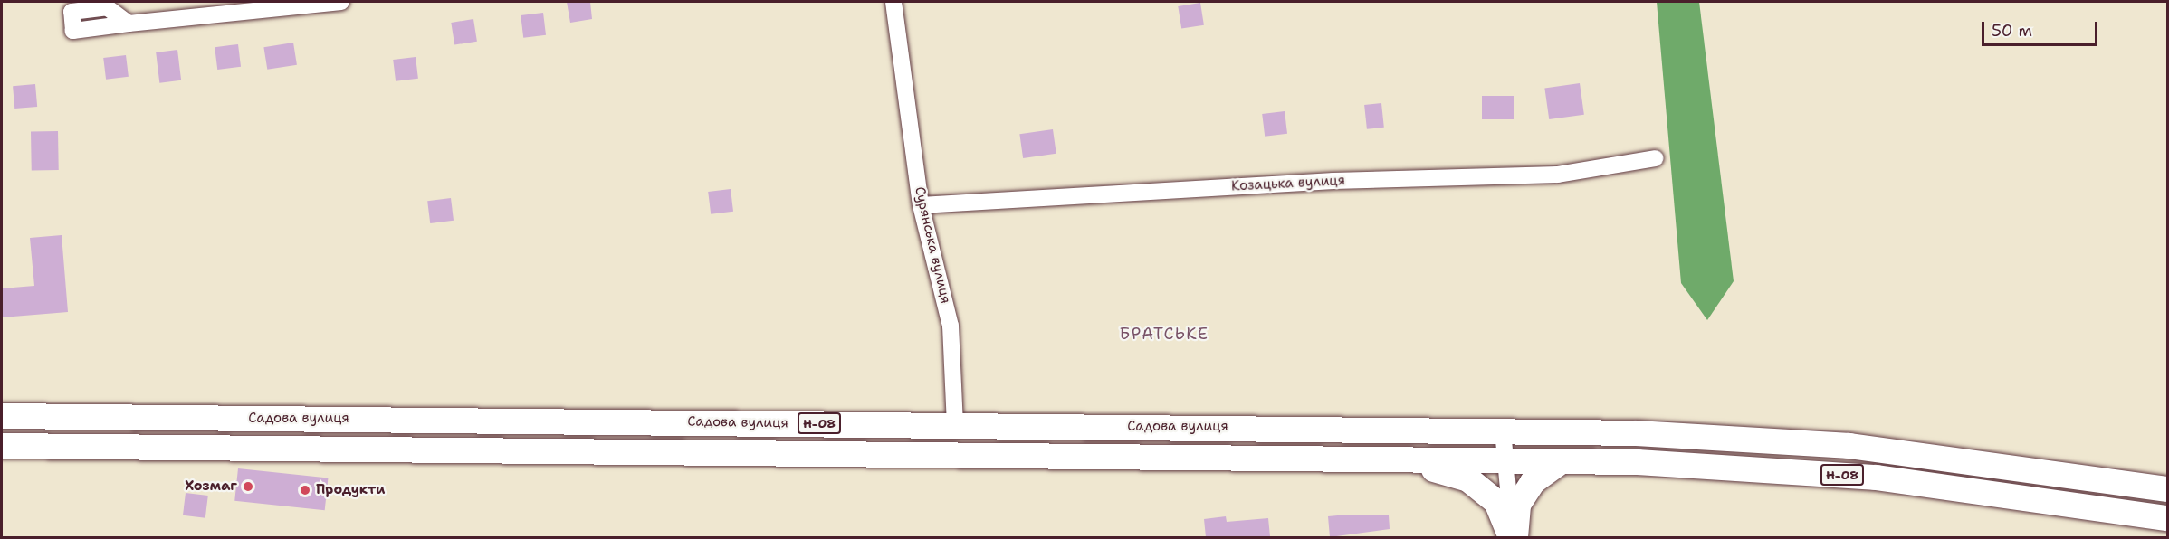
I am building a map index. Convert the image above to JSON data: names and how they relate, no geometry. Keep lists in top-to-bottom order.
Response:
{
  "streets": {
    "main road": ["Садова вулиця", "Н-08"],
    "street": ["Козацька вулиця", "Сурянська вулиця"]
  },
  "crossings": [
    ["Козацька вулиця", "Сурянська вулиця"],
    ["Сурянська вулиця", "Садова вулиця"]
  ],
  "districts": ["БРАТСЬКЕ"],
  "places": ["Хозмаг", "Продукти"],
  "scale_bar": "50 m"
}
